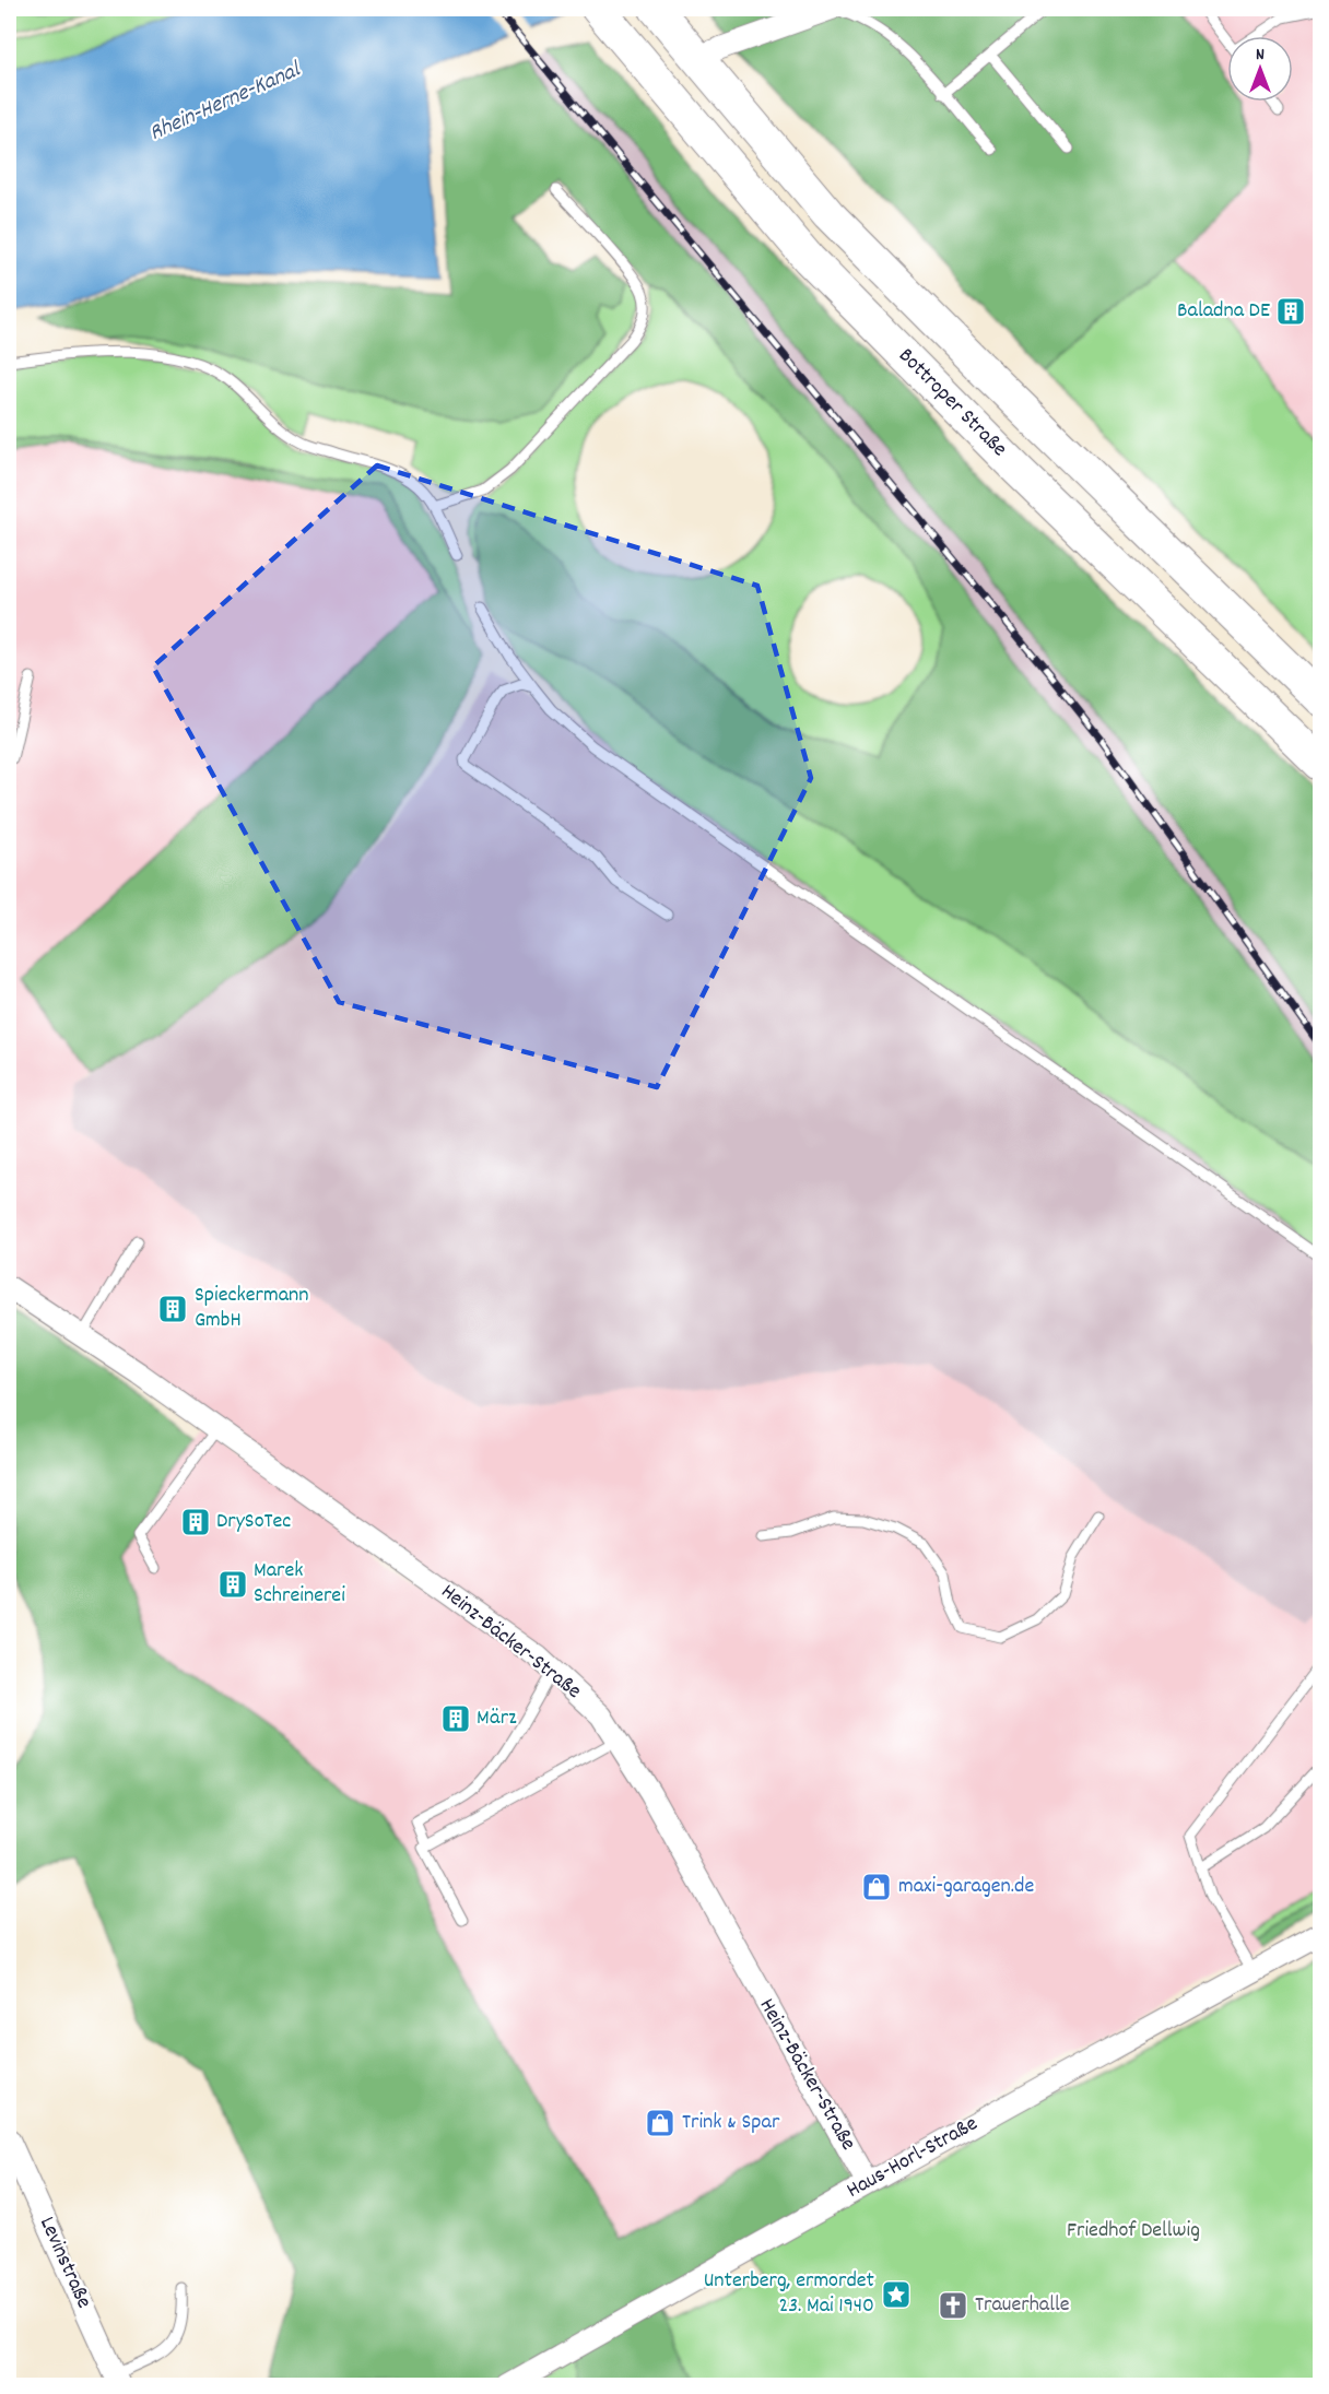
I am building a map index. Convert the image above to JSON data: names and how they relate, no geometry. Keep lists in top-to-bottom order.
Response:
{
  "streets": {
    "main road": ["Bottroper Straße"],
    "street": ["Heinz-Bäcker-Straße", "Haus-Horl-Straße", "Levinstraße"]
  },
  "crossings": [
    ["Heinz-Bäcker-Straße", "Haus-Horl-Straße"]
  ],
  "water": ["Rhein-Herne-Kanal"],
  "parks": ["Friedhof Dellwig"],
  "places": {
    "building": [
      "Baladna DE",
      "Spieckermann GmbH",
      "DrySoTec",
      "Marek Schreinerei",
      "März"
    ],
    "shop": ["maxi-garagen.de", "Trink & Spar"],
    "place": ["Unterberg, ermordet 23. Mai 1940"],
    "church": ["Trauerhalle"]
  },
  "north": "top"
}
